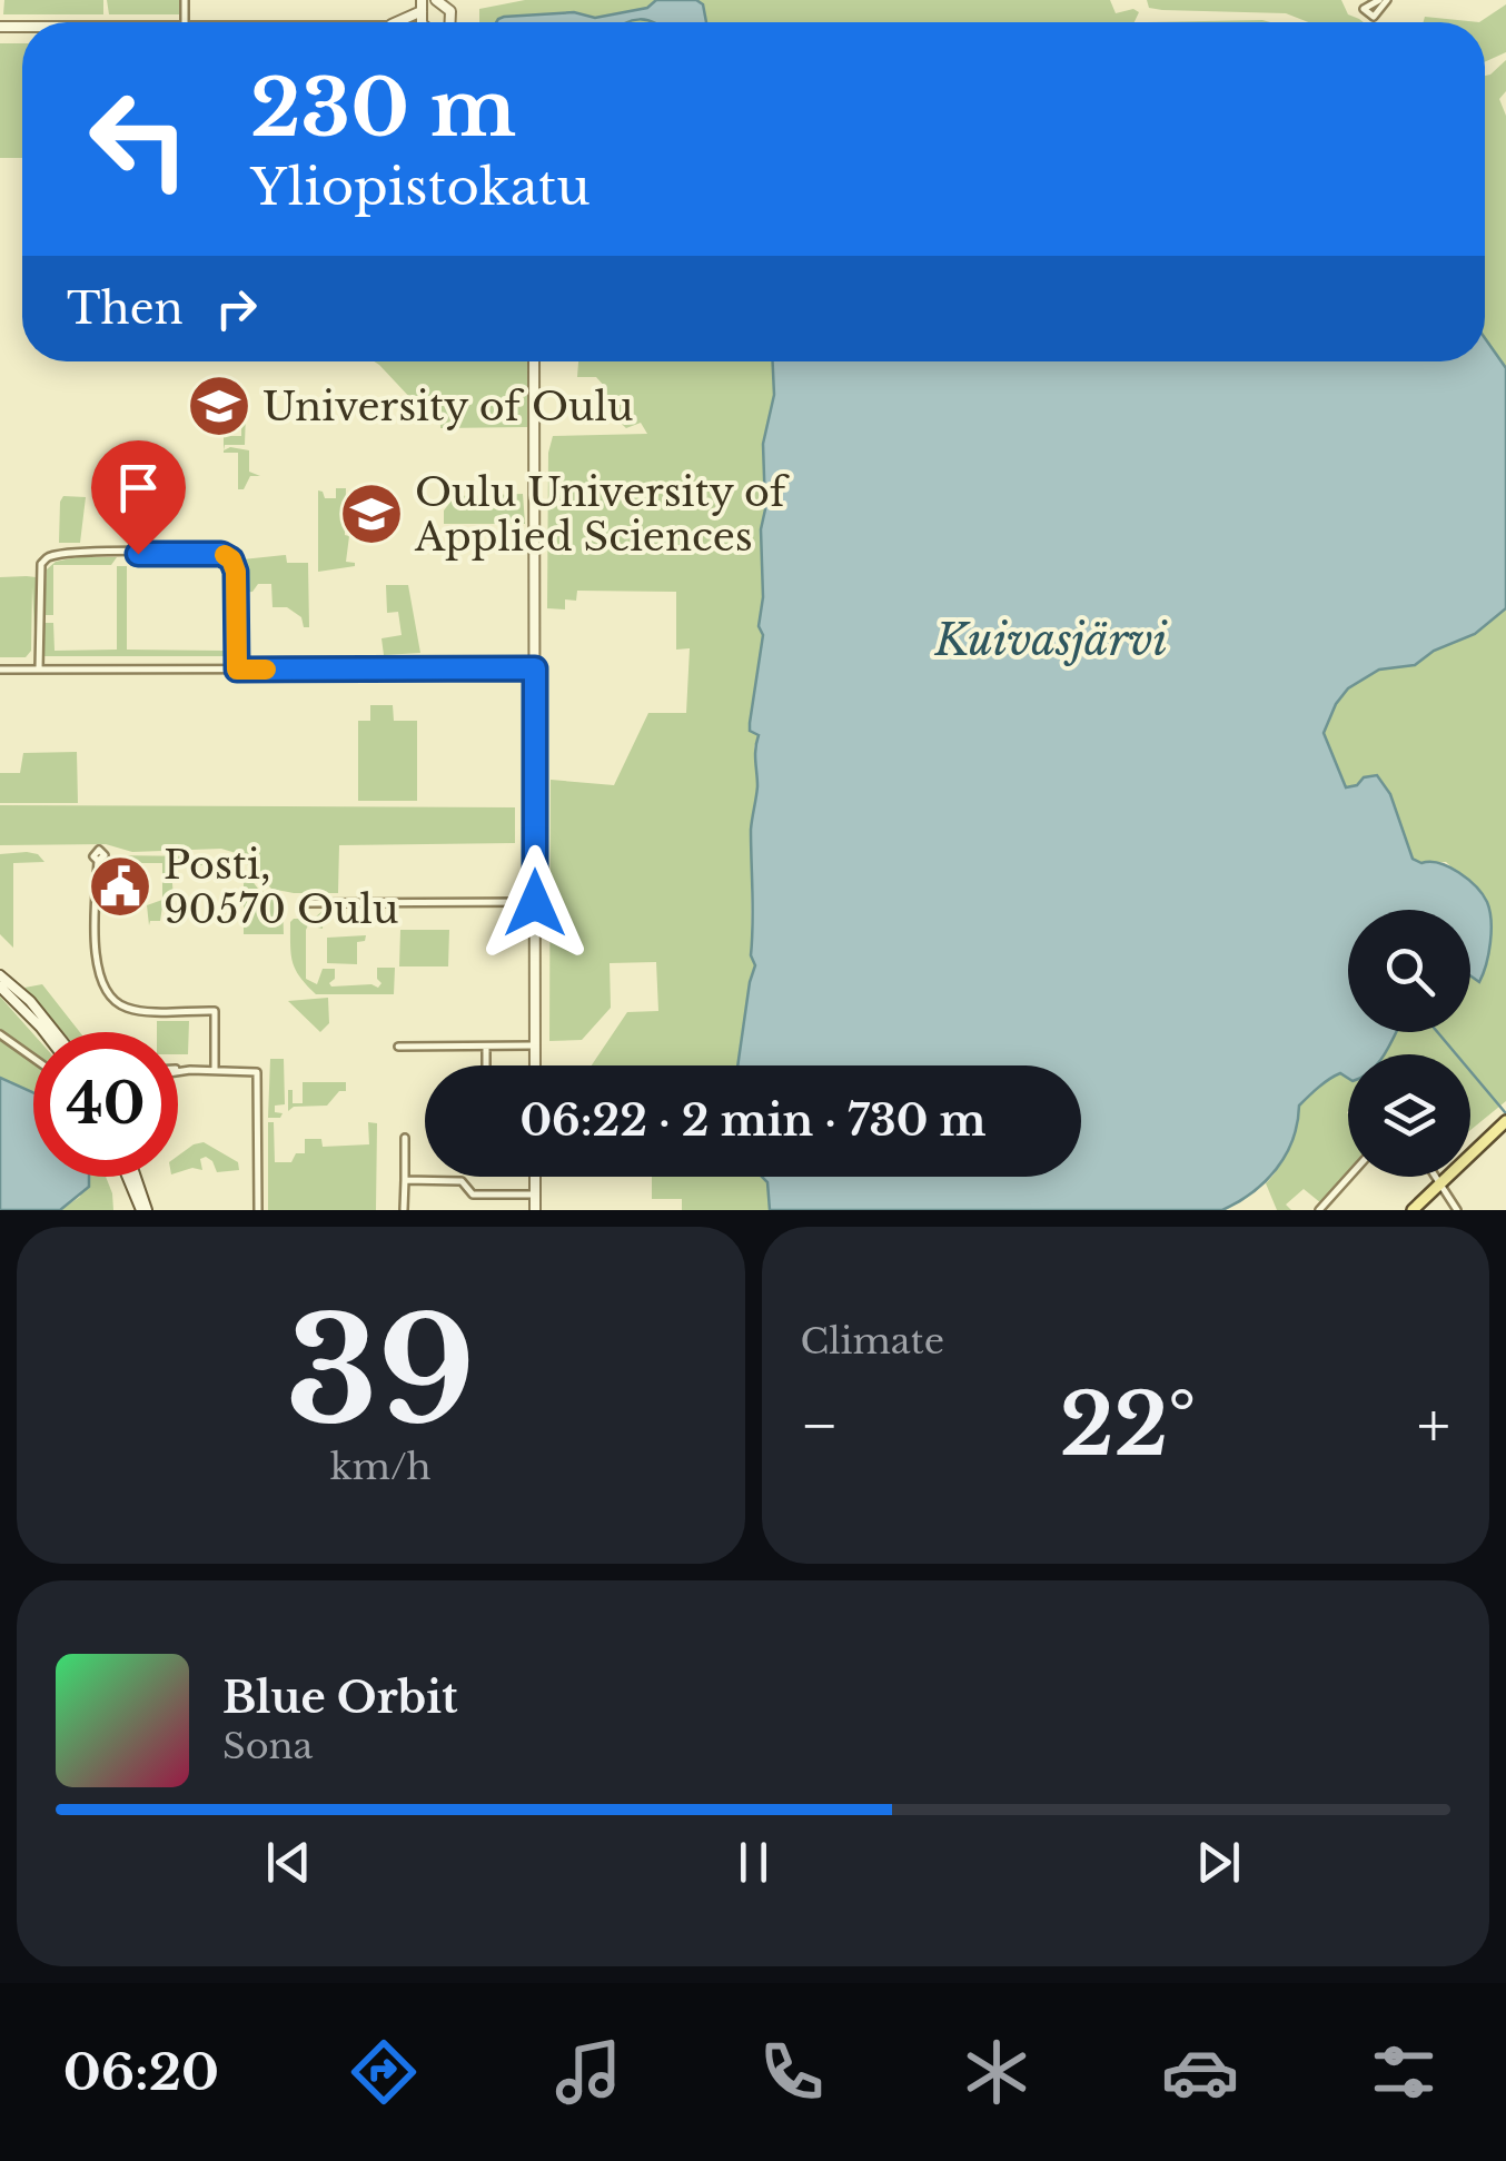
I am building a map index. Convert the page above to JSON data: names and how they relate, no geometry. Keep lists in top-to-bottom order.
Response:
{
  "water": ["Kuivasjärvi"],
  "places": {
    "school or university": ["University of Oulu", "Oulu University of Applied Sciences"],
    "public building": ["Posti, 90570 Oulu"]
  },
  "page": {
    "turn": ["230 m", "Yliopistokatu"],
    "then": "Then",
    "limit": "40",
    "trip": "06:22 · 2 min · 730 m",
    "tile": [
      ["39", "km/h"],
      "Climate"
    ],
    "heat": ["−", "22°", "+"],
    "song": ["Blue Orbit", "Sona"],
    "tabs": "06:20"
  }
}
